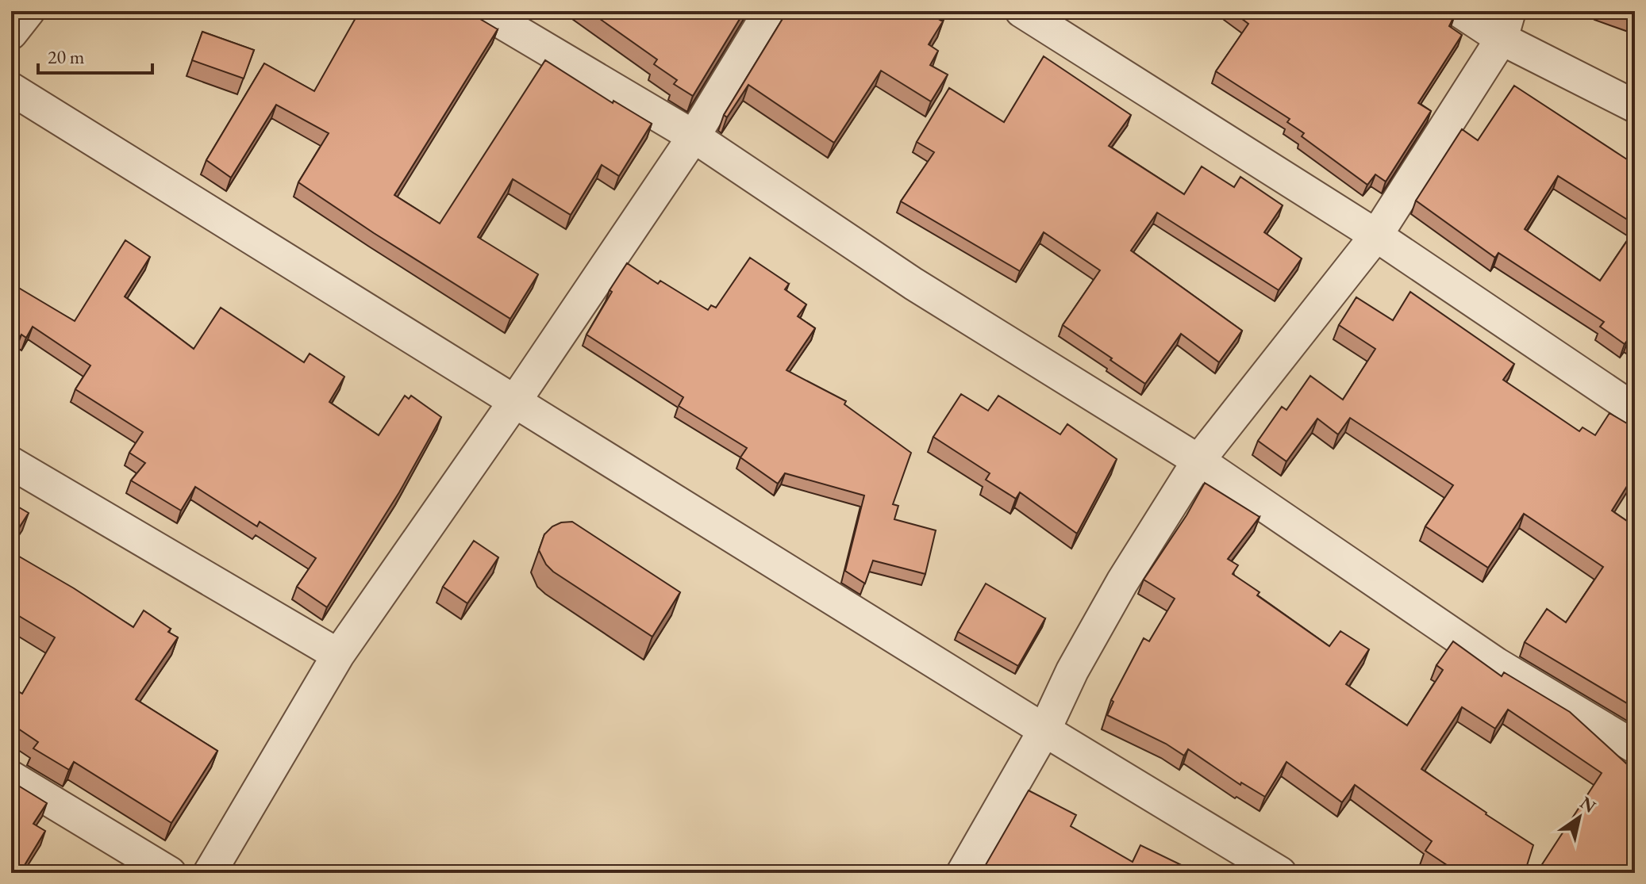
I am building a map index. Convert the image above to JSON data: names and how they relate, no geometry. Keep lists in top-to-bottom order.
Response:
{
  "scale_bar": "20 m",
  "north": "top right"
}
